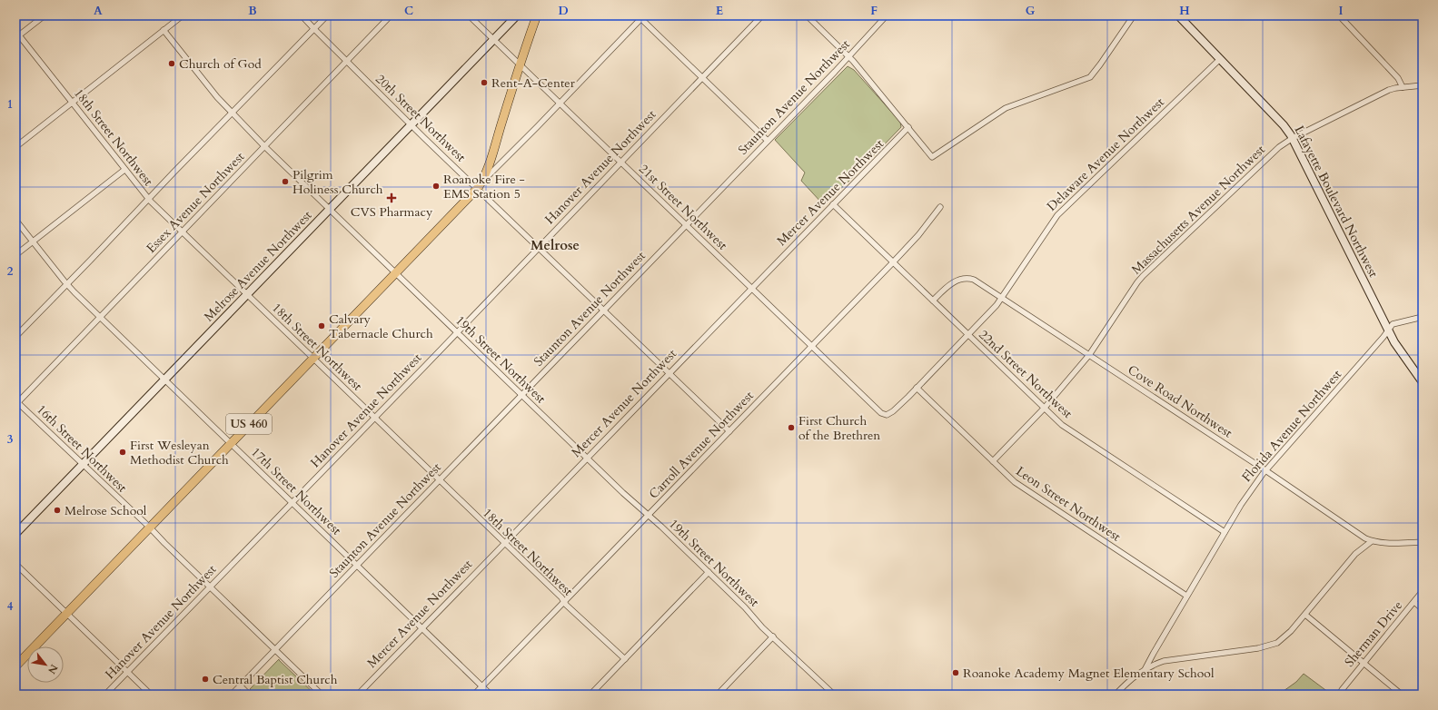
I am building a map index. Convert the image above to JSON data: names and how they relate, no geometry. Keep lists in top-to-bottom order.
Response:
{
  "streets": {
    "main road": ["US 460"],
    "street": [
      "Staunton Avenue Northwest",
      "20th Street Northwest",
      "18th Street Northwest",
      "Delaware Avenue Northwest",
      "Hanover Avenue Northwest",
      "Mercer Avenue Northwest",
      "Lafayette Boulevard Northwest",
      "Essex Avenue Northwest",
      "21st Street Northwest",
      "Massachusetts Avenue Northwest",
      "Melrose Avenue Northwest",
      "19th Street Northwest",
      "22nd Street Northwest",
      "Cove Road Northwest",
      "Florida Avenue Northwest",
      "Carroll Avenue Northwest",
      "16th Street Northwest",
      "17th Street Northwest",
      "Leon Street Northwest",
      "Sherman Drive"
    ]
  },
  "crossings": [
    ["Staunton Avenue Northwest", "20th Street Northwest"],
    ["Staunton Avenue Northwest", "18th Street Northwest"],
    ["Staunton Avenue Northwest", "21st Street Northwest"],
    ["Staunton Avenue Northwest", "19th Street Northwest"],
    ["Staunton Avenue Northwest", "16th Street Northwest"],
    ["Staunton Avenue Northwest", "17th Street Northwest"],
    ["20th Street Northwest", "Hanover Avenue Northwest"],
    ["20th Street Northwest", "Mercer Avenue Northwest"],
    ["20th Street Northwest", "Essex Avenue Northwest"],
    ["20th Street Northwest", "Melrose Avenue Northwest"],
    ["20th Street Northwest", "US 460"],
    ["20th Street Northwest", "Carroll Avenue Northwest"],
    ["18th Street Northwest", "Hanover Avenue Northwest"],
    ["18th Street Northwest", "Mercer Avenue Northwest"],
    ["18th Street Northwest", "Essex Avenue Northwest"],
    ["18th Street Northwest", "Melrose Avenue Northwest"],
    ["18th Street Northwest", "US 460"],
    ["18th Street Northwest", "Carroll Avenue Northwest"],
    ["Delaware Avenue Northwest", "Lafayette Boulevard Northwest"],
    ["Delaware Avenue Northwest", "21st Street Northwest"],
    ["Delaware Avenue Northwest", "22nd Street Northwest"],
    ["Delaware Avenue Northwest", "Cove Road Northwest"],
    ["Delaware Avenue Northwest", "Leon Street Northwest"],
    ["Hanover Avenue Northwest", "21st Street Northwest"],
    ["Hanover Avenue Northwest", "19th Street Northwest"],
    ["Hanover Avenue Northwest", "16th Street Northwest"],
    ["Hanover Avenue Northwest", "17th Street Northwest"],
    ["Mercer Avenue Northwest", "21st Street Northwest"],
    ["Mercer Avenue Northwest", "19th Street Northwest"],
    ["Mercer Avenue Northwest", "22nd Street Northwest"],
    ["Mercer Avenue Northwest", "17th Street Northwest"],
    ["Lafayette Boulevard Northwest", "Massachusetts Avenue Northwest"],
    ["Lafayette Boulevard Northwest", "Florida Avenue Northwest"],
    ["Essex Avenue Northwest", "19th Street Northwest"],
    ["Essex Avenue Northwest", "16th Street Northwest"],
    ["Essex Avenue Northwest", "17th Street Northwest"],
    ["21st Street Northwest", "Melrose Avenue Northwest"],
    ["21st Street Northwest", "US 460"],
    ["21st Street Northwest", "Carroll Avenue Northwest"],
    ["Massachusetts Avenue Northwest", "22nd Street Northwest"],
    ["Massachusetts Avenue Northwest", "Cove Road Northwest"],
    ["Massachusetts Avenue Northwest", "Leon Street Northwest"],
    ["Melrose Avenue Northwest", "19th Street Northwest"],
    ["Melrose Avenue Northwest", "16th Street Northwest"],
    ["Melrose Avenue Northwest", "17th Street Northwest"],
    ["19th Street Northwest", "US 460"],
    ["19th Street Northwest", "Carroll Avenue Northwest"],
    ["22nd Street Northwest", "Cove Road Northwest"],
    ["22nd Street Northwest", "Florida Avenue Northwest"],
    ["22nd Street Northwest", "Carroll Avenue Northwest"],
    ["Cove Road Northwest", "Florida Avenue Northwest"],
    ["US 460", "16th Street Northwest"],
    ["US 460", "17th Street Northwest"],
    ["Florida Avenue Northwest", "Leon Street Northwest"],
    ["Carroll Avenue Northwest", "17th Street Northwest"]
  ],
  "districts": ["Melrose"],
  "places": {
    "other": [
      "Church of God",
      "Rent-A-Center",
      "Pilgrim Holiness Church",
      "Roanoke Fire - EMS Station 5",
      "Calvary Tabernacle Church",
      "First Church of the Brethren",
      "First Wesleyan Methodist Church",
      "Melrose School",
      "Roanoke Academy Magnet Elementary School",
      "Central Baptist Church"
    ],
    "health": ["CVS Pharmacy"]
  },
  "north": "bottom right",
  "grid": {
    "columns": [
      "A",
      "B",
      "C",
      "D",
      "E",
      "F",
      "G",
      "H",
      "I"
    ],
    "rows": [
      "1",
      "2",
      "3",
      "4"
    ]
  }
}
